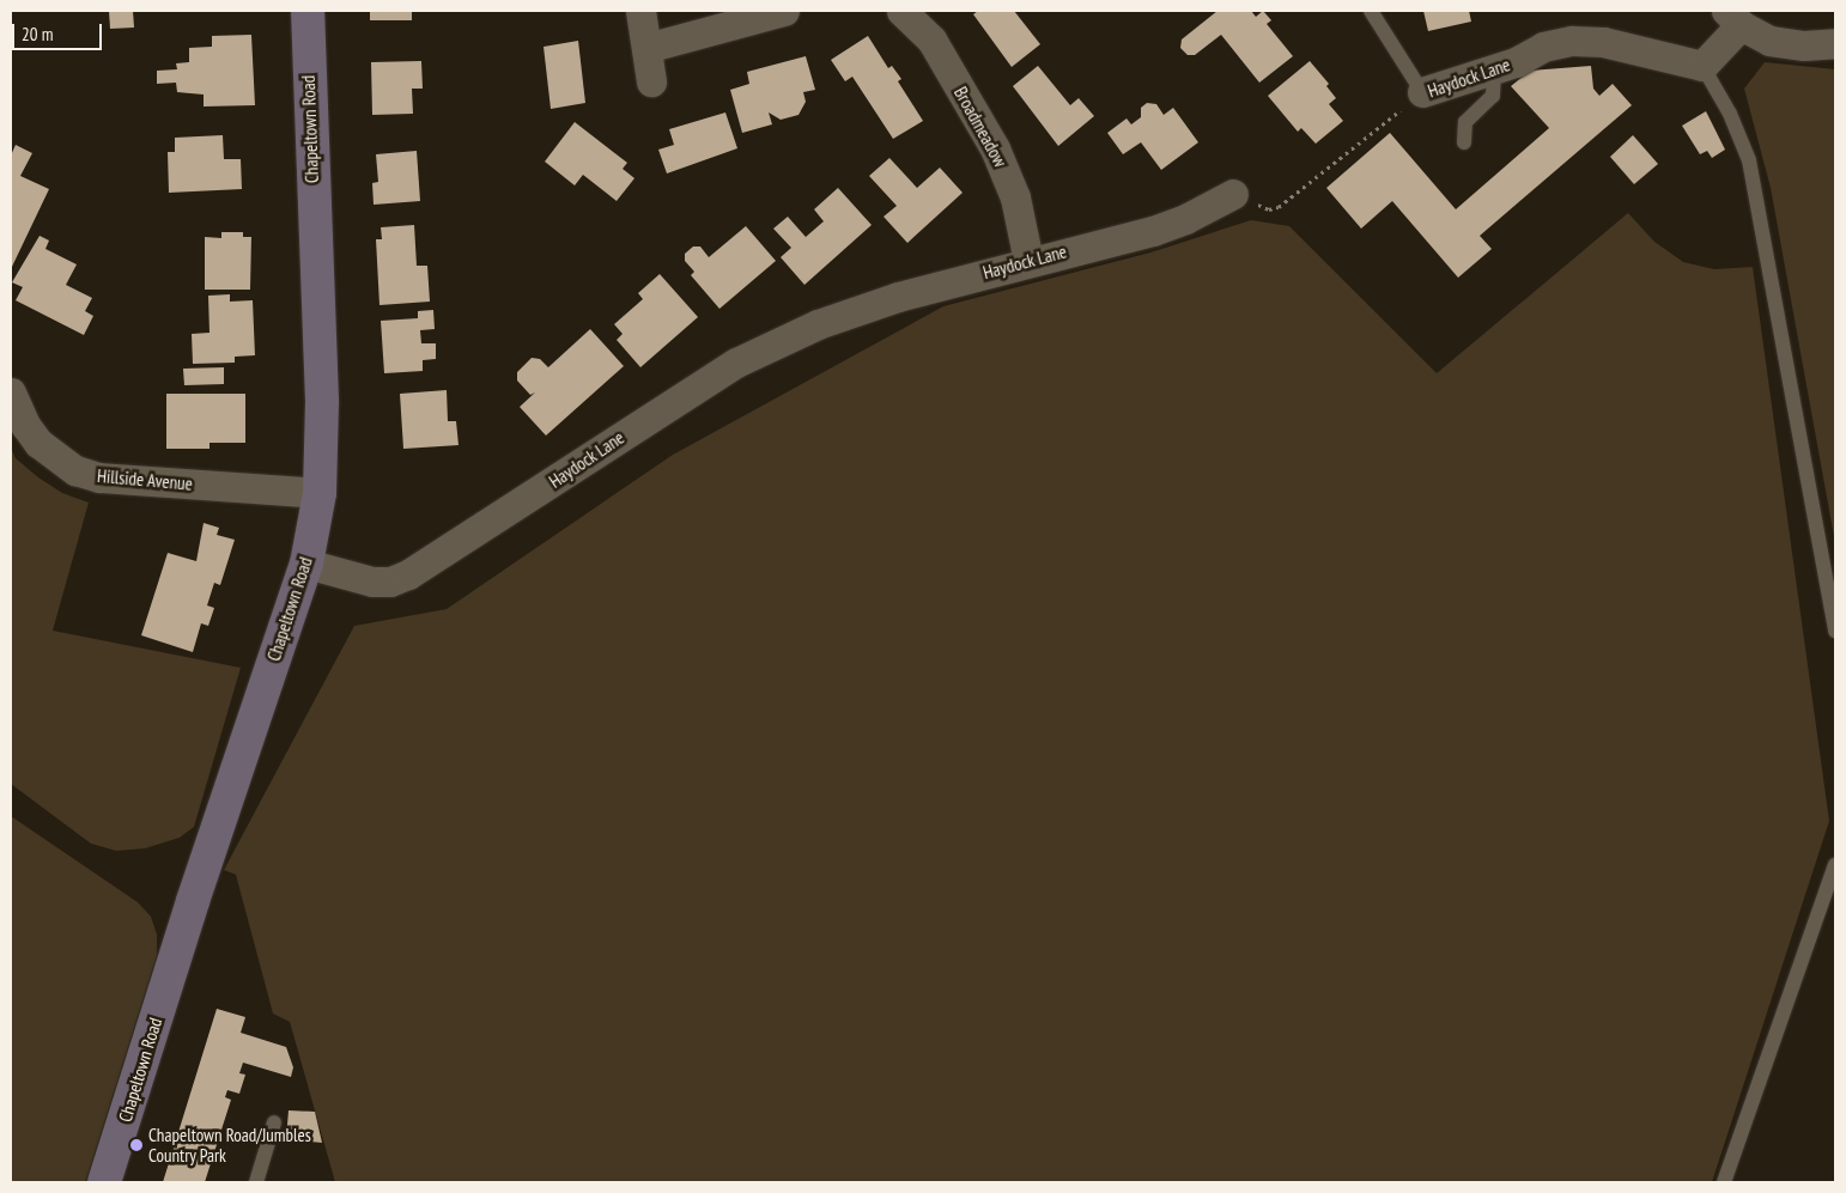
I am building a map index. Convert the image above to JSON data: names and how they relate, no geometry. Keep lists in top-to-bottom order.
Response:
{
  "streets": {
    "main road": ["Chapeltown Road"],
    "street": ["Haydock Lane", "Broadmeadow", "Hillside Avenue"]
  },
  "crossings": [
    ["Haydock Lane", "Broadmeadow"],
    ["Haydock Lane", "Chapeltown Road"],
    ["Chapeltown Road", "Hillside Avenue"]
  ],
  "places": ["Chapeltown Road/Jumbles Country Park"],
  "scale_bar": "20 m"
}
